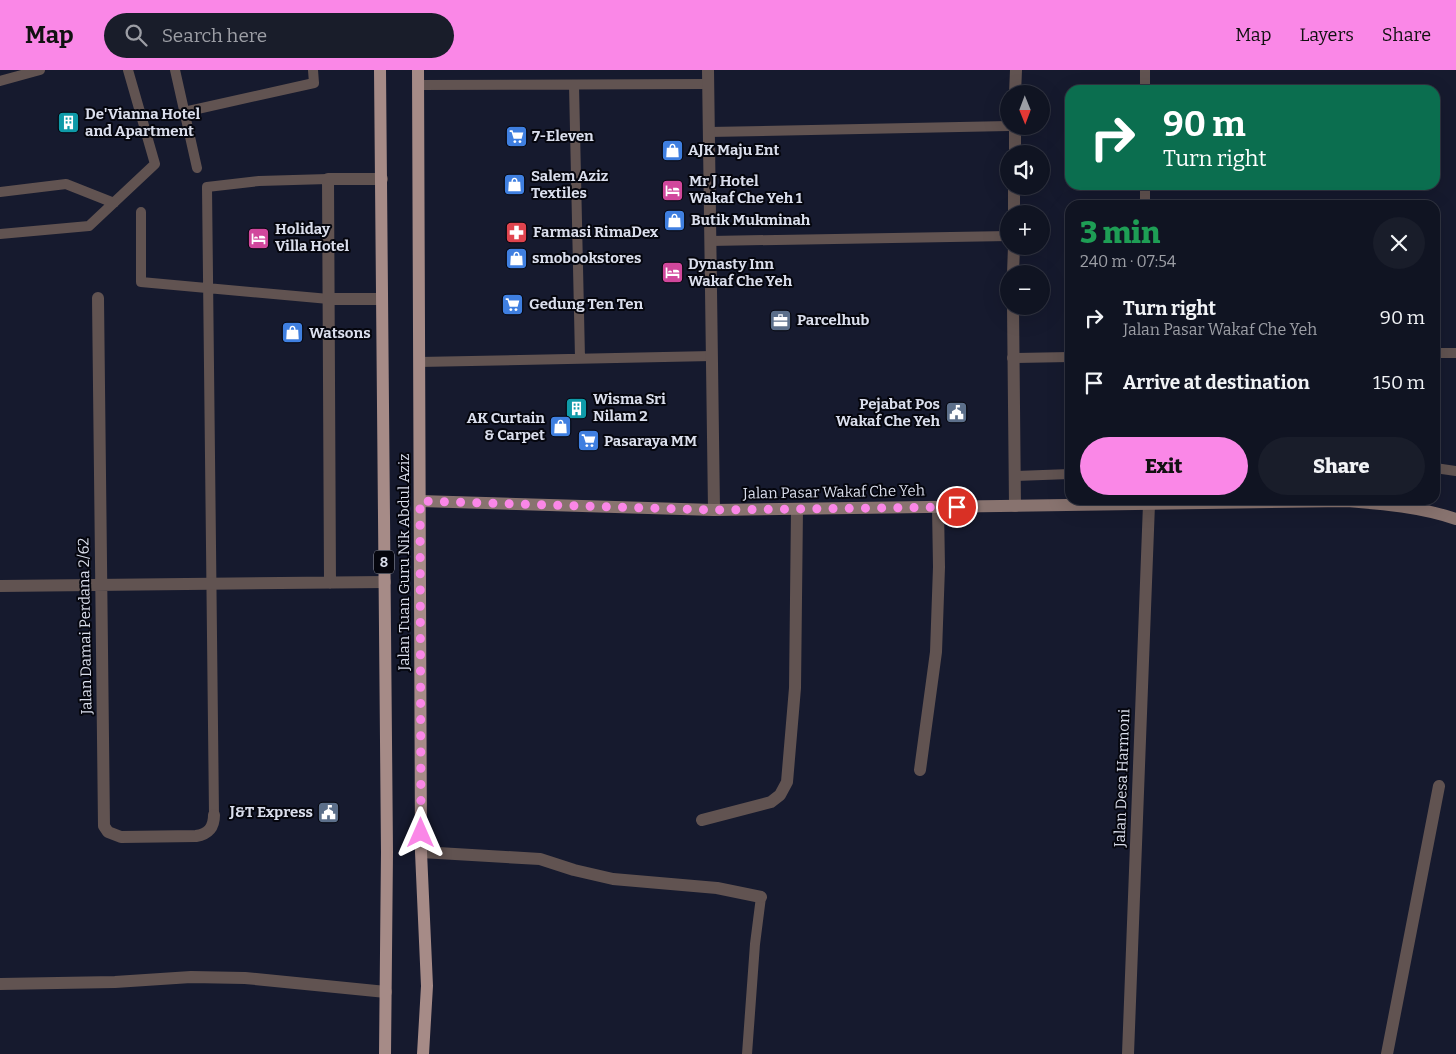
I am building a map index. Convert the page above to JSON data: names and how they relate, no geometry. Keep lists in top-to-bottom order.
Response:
{
  "streets": {
    "main road": ["8", "Jalan Tuan Guru Nik Abdul Aziz"],
    "street": ["Jalan Pasar Wakaf Che Yeh", "Jalan Damai Perdana 2/62", "Jalan Desa Harmoni"]
  },
  "crossings": [
    ["Jalan Pasar Wakaf Che Yeh", "Jalan Tuan Guru Nik Abdul Aziz"]
  ],
  "places": {
    "building": ["De'Vianna Hotel and Apartment", "Wisma Sri Nilam 2"],
    "supermarket": ["7-Eleven", "Gedung Ten Ten", "Pasaraya MM"],
    "shop": [
      "AJK Maju Ent",
      "Salem Aziz Textiles",
      "Butik Mukminah",
      "smobookstores",
      "Watsons",
      "AK Curtain & Carpet"
    ],
    "hotel": ["Mr J Hotel Wakaf Che Yeh 1", "Holiday Villa Hotel", "Dynasty Inn Wakaf Che Yeh"],
    "pharmacy": ["Farmasi RimaDex"],
    "office": ["Parcelhub"],
    "public building": ["Pejabat Pos Wakaf Che Yeh", "J&T Express"]
  },
  "north": "bottom",
  "page": {
    "header": "Map",
    "search": "Search here",
    "nav": ["Map", "Layers", "Share"],
    "map_buttons": ["+", "−"],
    "turn": ["90 m", "Turn right"],
    "heading": ["3 min", "240 m · 07:54"],
    "list": [
      {
        "name": "Turn right",
        "note": "Jalan Pasar Wakaf Che Yeh",
        "value": "90 m"
      },
      {
        "name": "Arrive at destination",
        "value": "150 m"
      }
    ],
    "buttons": ["Exit", "Share"]
  }
}
